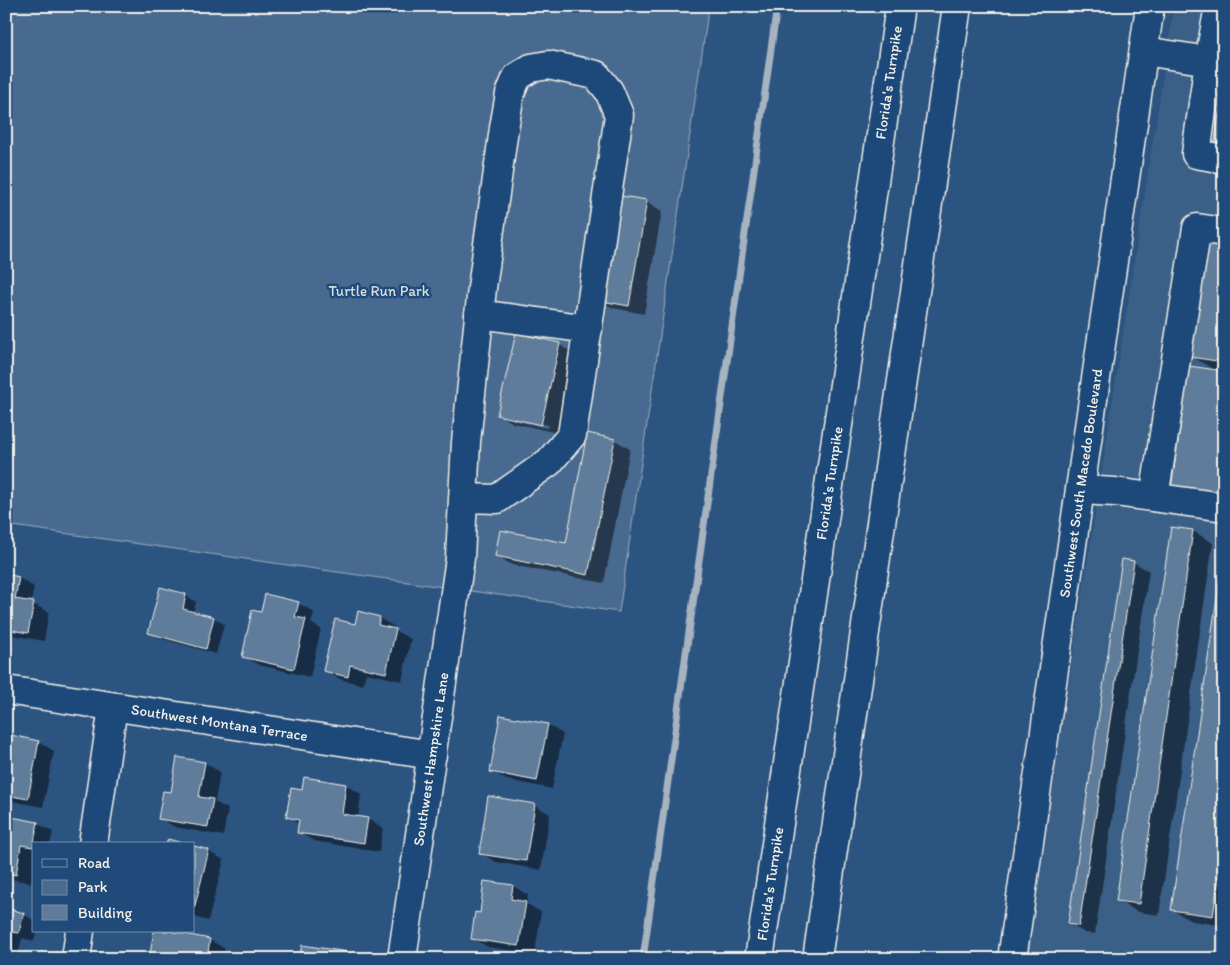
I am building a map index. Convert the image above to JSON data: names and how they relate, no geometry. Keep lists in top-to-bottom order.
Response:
{
  "streets": {
    "main road": [
      "Florida's Turnpike",
      "Southwest South Macedo Boulevard",
      "Southwest Montana Terrace",
      "Southwest Hampshire Lane"
    ]
  },
  "crossings": [
    ["Southwest Montana Terrace", "Southwest Hampshire Lane"]
  ],
  "parks": ["Turtle Run Park"],
  "legend": ["Road", "Park", "Building"]
}
